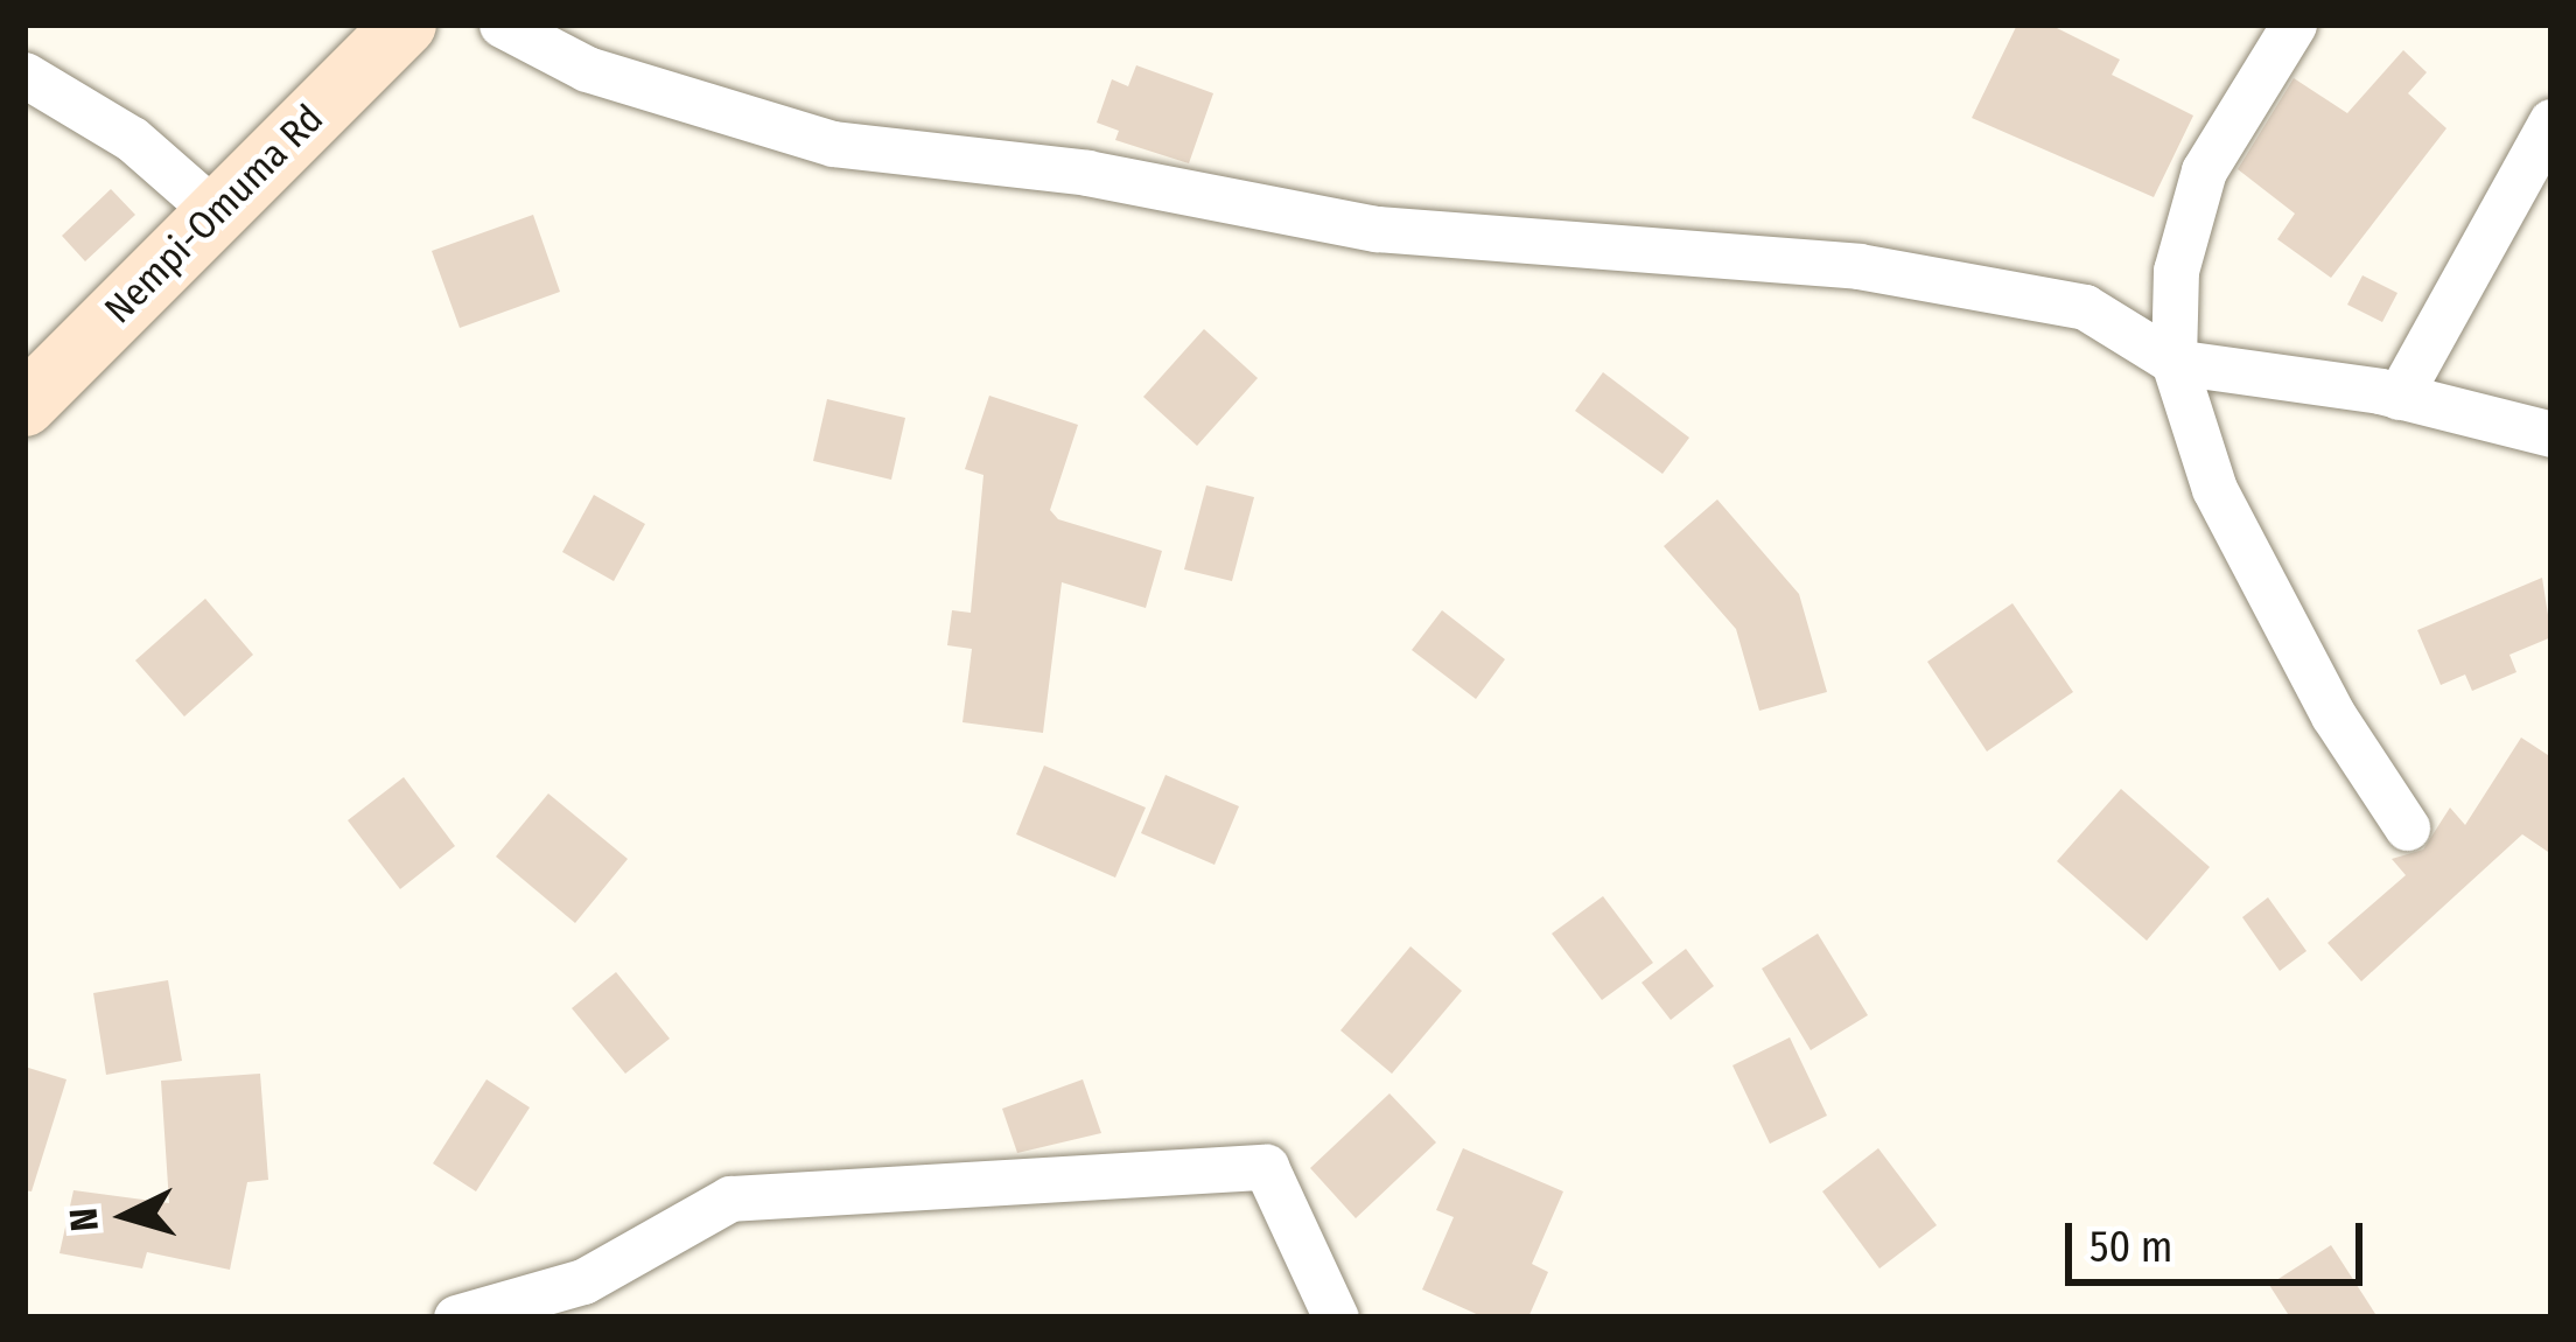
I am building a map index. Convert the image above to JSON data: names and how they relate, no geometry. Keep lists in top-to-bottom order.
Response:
{
  "streets": {
    "street": ["Nempi-Omuma Rd"]
  },
  "scale_bar": "50 m",
  "north": "left"
}
